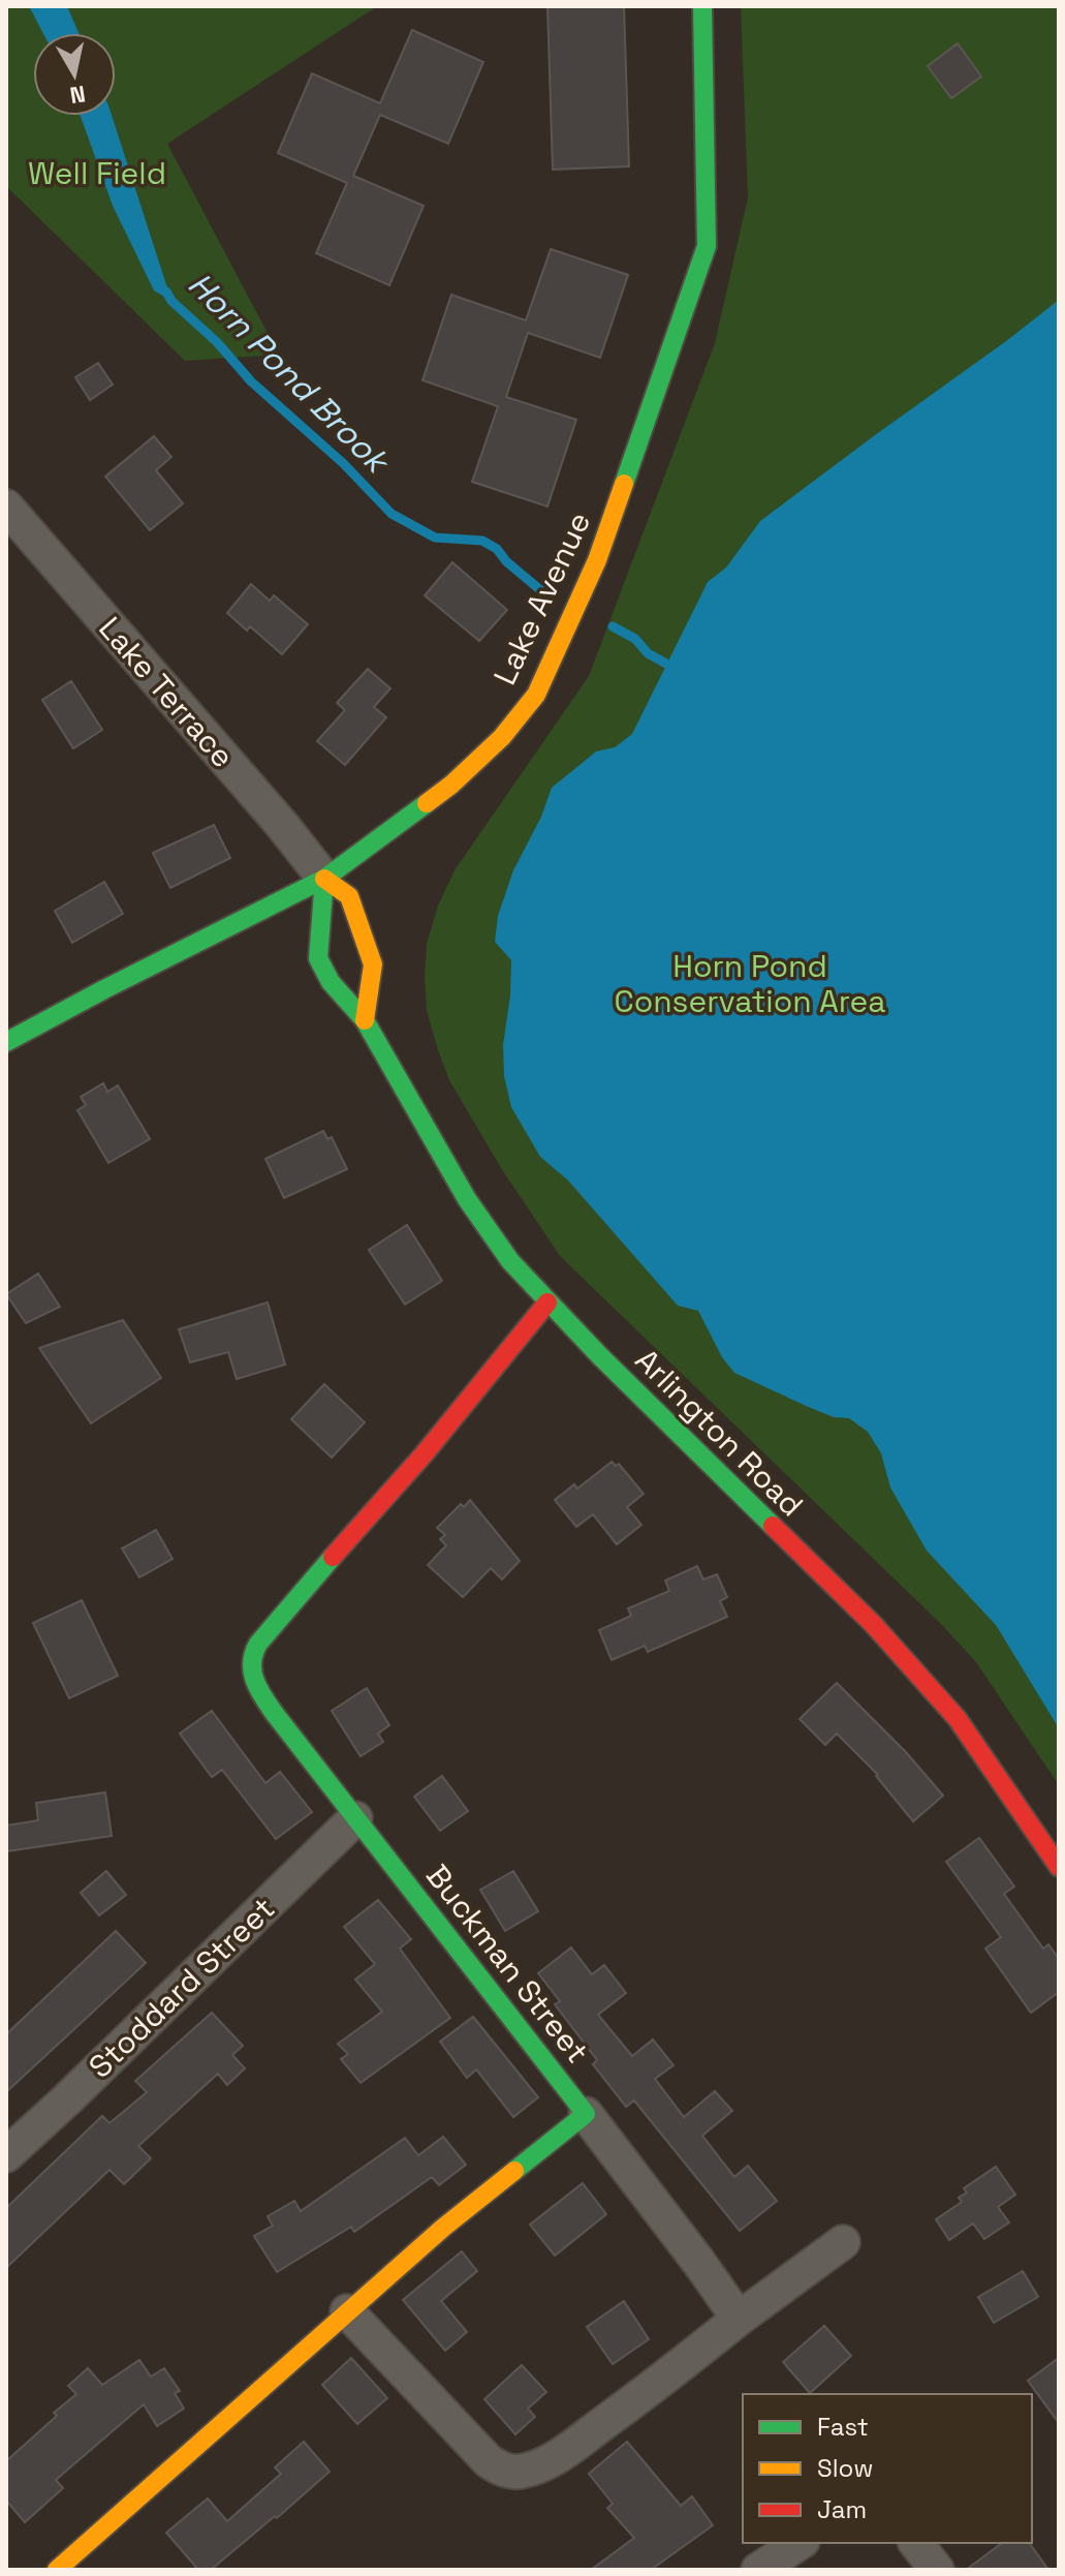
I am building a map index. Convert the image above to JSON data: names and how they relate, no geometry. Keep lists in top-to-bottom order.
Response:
{
  "streets": {
    "street": [
      "Lake Avenue",
      "Lake Terrace",
      "Arlington Road",
      "Buckman Street",
      "Stoddard Street"
    ]
  },
  "crossings": [
    ["Lake Avenue", "Lake Terrace"],
    ["Lake Avenue", "Arlington Road"],
    ["Lake Terrace", "Arlington Road"],
    ["Arlington Road", "Buckman Street"],
    ["Buckman Street", "Stoddard Street"]
  ],
  "water": ["Horn Pond Brook"],
  "parks": ["Well Field", "Horn Pond Conservation Area"],
  "legend": ["Fast", "Slow", "Jam"],
  "north": "bottom"
}
